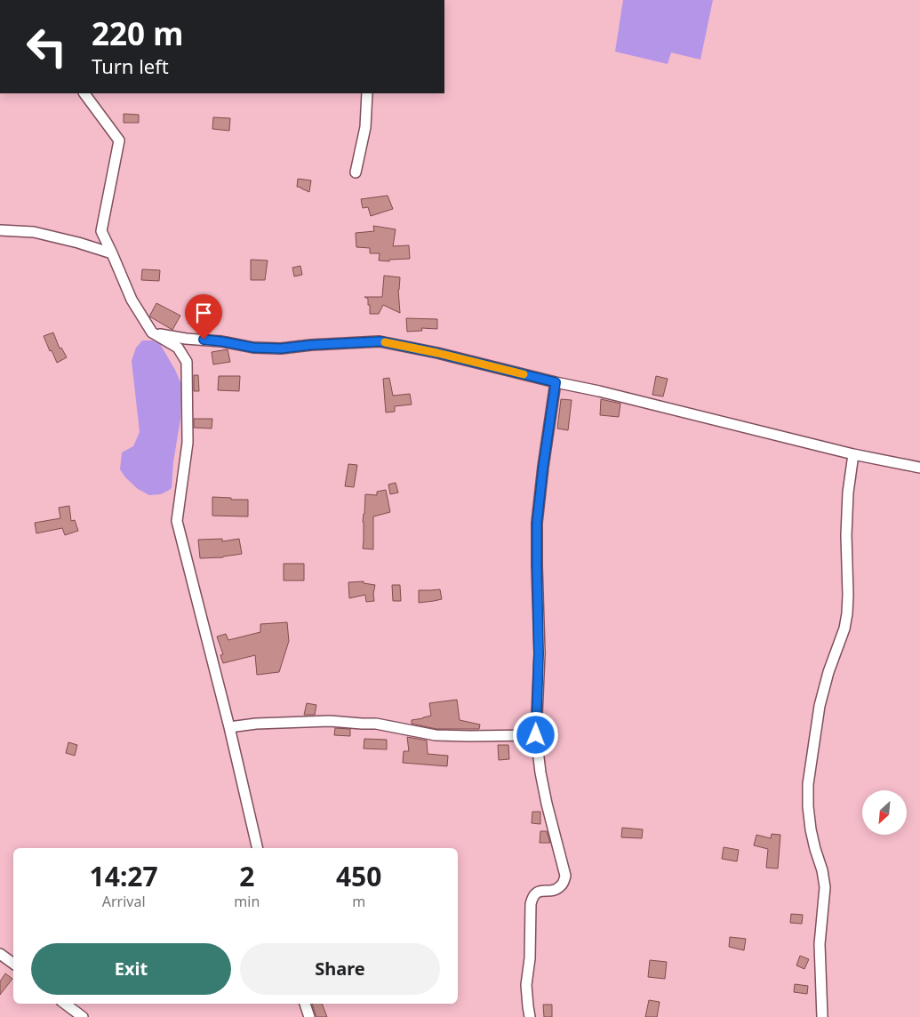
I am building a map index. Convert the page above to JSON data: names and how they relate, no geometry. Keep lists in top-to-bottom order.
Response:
{
  "north": "bottom left",
  "page": {
    "turn": ["220 m", "Turn left"],
    "eta": [
      "14:27",
      "Arrival",
      "2",
      "min",
      "450",
      "m"
    ],
    "buttons": ["Exit", "Share"]
  }
}
